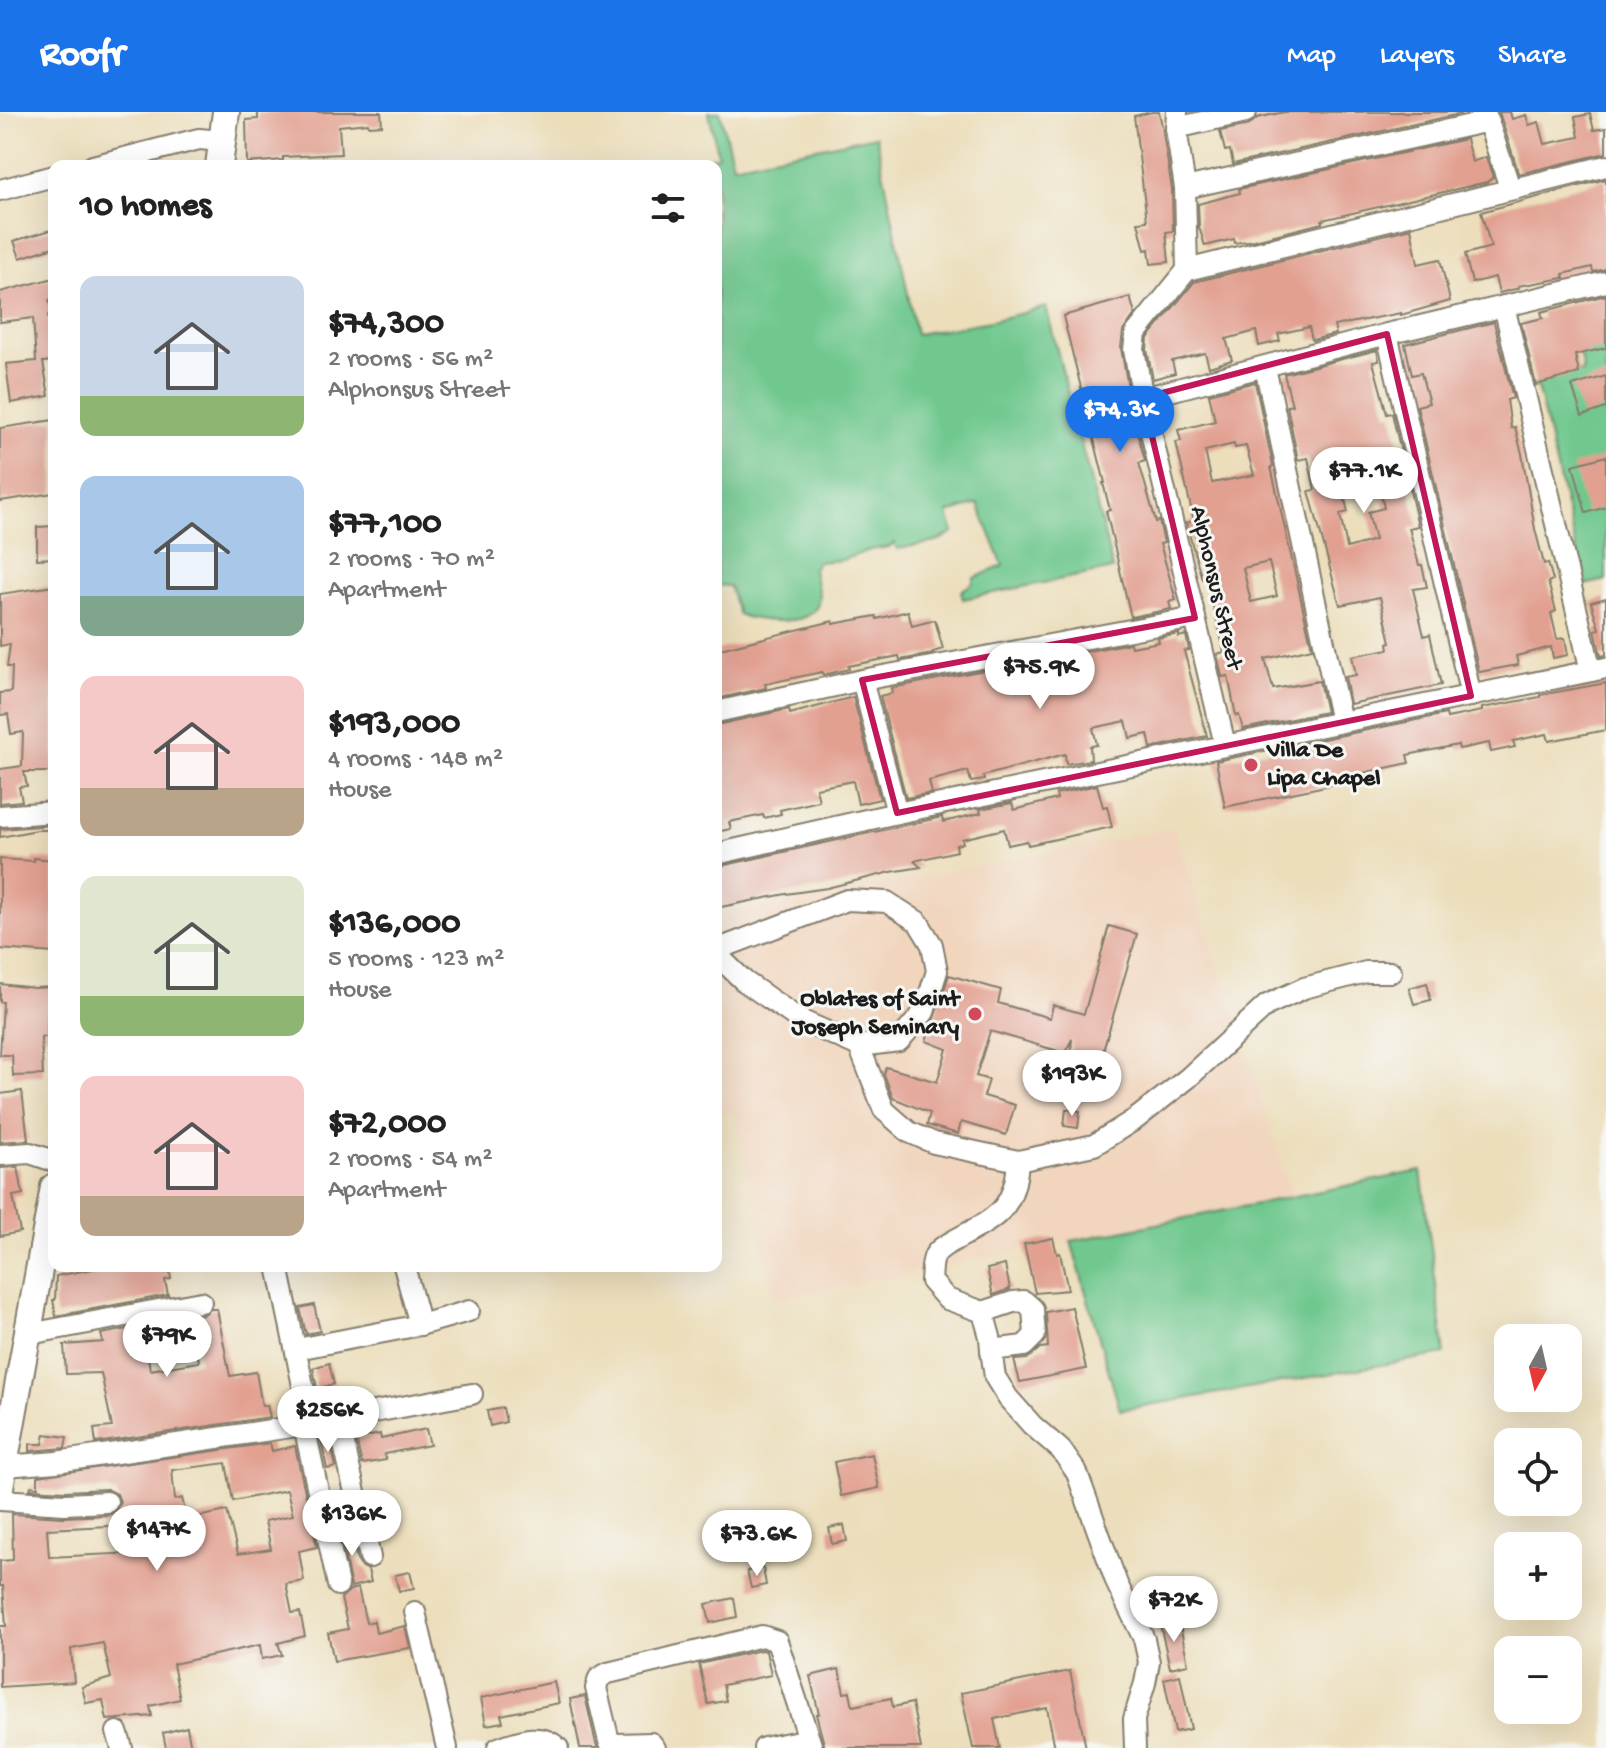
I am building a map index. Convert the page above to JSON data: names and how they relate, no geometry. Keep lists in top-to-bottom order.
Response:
{
  "streets": {
    "street": ["Alphonsus Street"]
  },
  "places": ["Villa De Lipa Chapel", "Oblates of Saint Joseph Seminary"],
  "north": "bottom",
  "page": {
    "header": "Roofr",
    "nav": ["Map", "Layers", "Share"],
    "heading": "10 homes",
    "list": [
      {
        "name": "$74,300",
        "note": "2 rooms · 56 m² · Alphonsus Street"
      },
      {
        "name": "$77,100",
        "note": "2 rooms · 70 m² · Apartment"
      },
      {
        "name": "$193,000",
        "note": "4 rooms · 148 m² · House"
      },
      {
        "name": "$136,000",
        "note": "5 rooms · 123 m² · House"
      },
      {
        "name": "$72,000",
        "note": "2 rooms · 54 m² · Apartment"
      }
    ],
    "price": [
      "$74.3K",
      "$77.1K",
      "$75.9K",
      "$193K",
      "$79K",
      "$256K",
      "$136K",
      "$147K",
      "$73.6K",
      "$72K"
    ],
    "map_buttons": ["+", "−"]
  }
}
